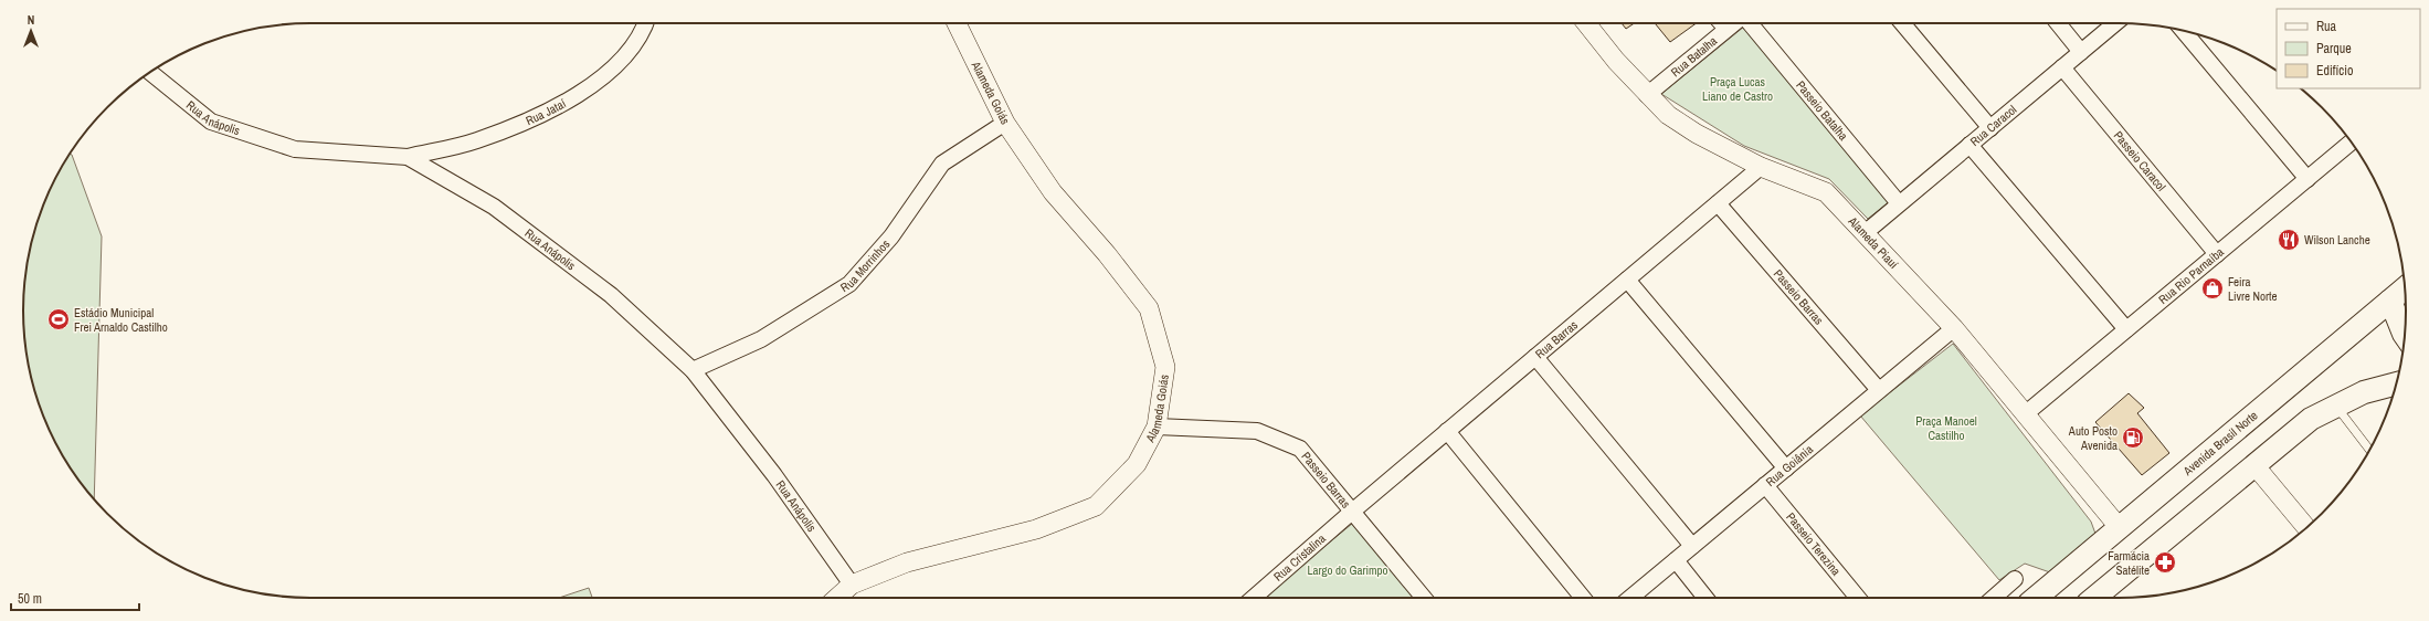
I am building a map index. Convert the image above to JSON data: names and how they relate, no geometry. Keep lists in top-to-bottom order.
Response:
{
  "streets": {
    "main road": ["Avenida Brasil Norte"],
    "street": [
      "Rua Batalha",
      "Alameda Goiás",
      "Passeio Batalha",
      "Rua Jataí",
      "Rua Anápolis",
      "Rua Caracol",
      "Passeio Caracol",
      "Alameda Piauí",
      "Rua Morrinhos",
      "Rua Rio Parnaíba",
      "Passeio Barras",
      "Rua Barras",
      "Rua Goiânia",
      "Passeio Terezina",
      "Rua Cristalina"
    ]
  },
  "crossings": [
    ["Rua Batalha", "Alameda Piauí"],
    ["Alameda Goiás", "Rua Anápolis"],
    ["Alameda Goiás", "Rua Morrinhos"],
    ["Alameda Goiás", "Passeio Barras"],
    ["Passeio Batalha", "Rua Caracol"],
    ["Rua Jataí", "Rua Anápolis"],
    ["Rua Anápolis", "Rua Morrinhos"],
    ["Rua Caracol", "Passeio Caracol"],
    ["Rua Caracol", "Alameda Piauí"],
    ["Passeio Caracol", "Rua Rio Parnaíba"],
    ["Alameda Piauí", "Rua Rio Parnaíba"],
    ["Alameda Piauí", "Rua Barras"],
    ["Alameda Piauí", "Avenida Brasil Norte"],
    ["Alameda Piauí", "Rua Goiânia"],
    ["Passeio Barras", "Rua Barras"],
    ["Passeio Barras", "Rua Goiânia"],
    ["Passeio Barras", "Rua Cristalina"],
    ["Rua Barras", "Rua Cristalina"],
    ["Rua Goiânia", "Passeio Terezina"]
  ],
  "parks": ["Praça Lucas Liano de Castro", "Praça Manoel Castilho", "Largo do Garimpo"],
  "places": {
    "restaurant": ["Wilson Lanche"],
    "shop": ["Feira Livre Norte"],
    "sports": ["Estádio Municipal Frei Arnaldo Castilho"],
    "fuel station": ["Auto Posto Avenida"],
    "pharmacy": ["Farmácia Satélite"]
  },
  "legend": ["Rua", "Parque", "Edifício"],
  "scale_bar": "50 m",
  "north": "top"
}
